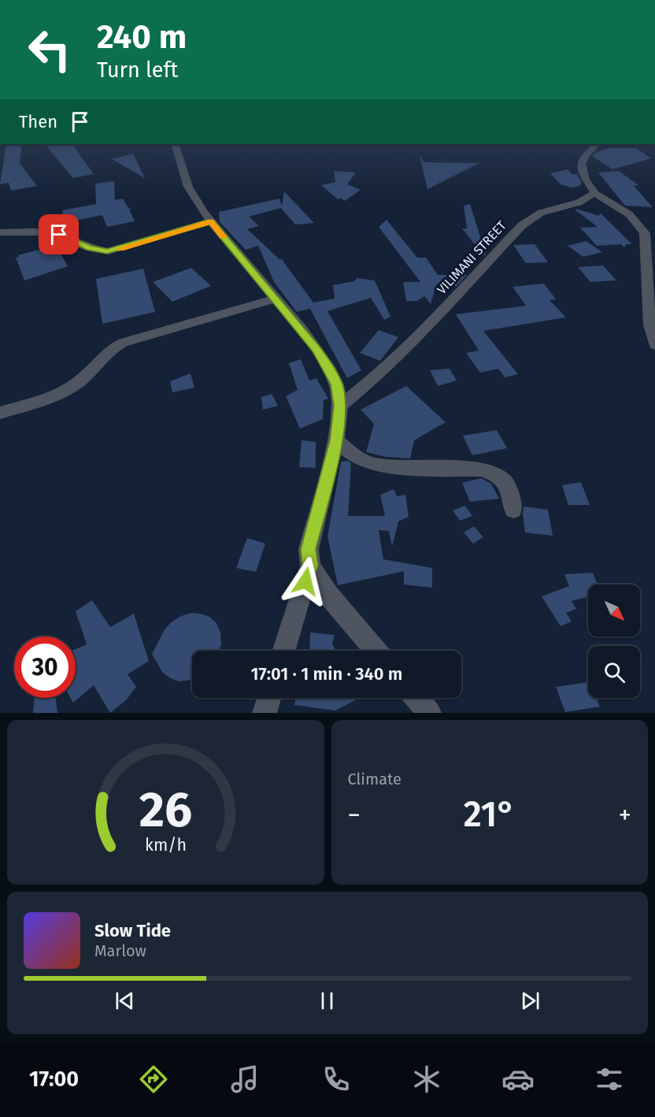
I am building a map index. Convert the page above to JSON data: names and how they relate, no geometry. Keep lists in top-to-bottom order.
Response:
{
  "streets": {
    "street": ["VILIMANI STREET"]
  },
  "north": "bottom right",
  "page": {
    "turn": ["240 m", "Turn left"],
    "then": "Then",
    "limit": "30",
    "trip": "17:01 · 1 min · 340 m",
    "tile": "Climate",
    "heat": ["−", "21°", "+"],
    "song": ["Slow Tide", "Marlow"],
    "tabs": "17:00",
    "gauge": ["26", "km/h"]
  }
}
